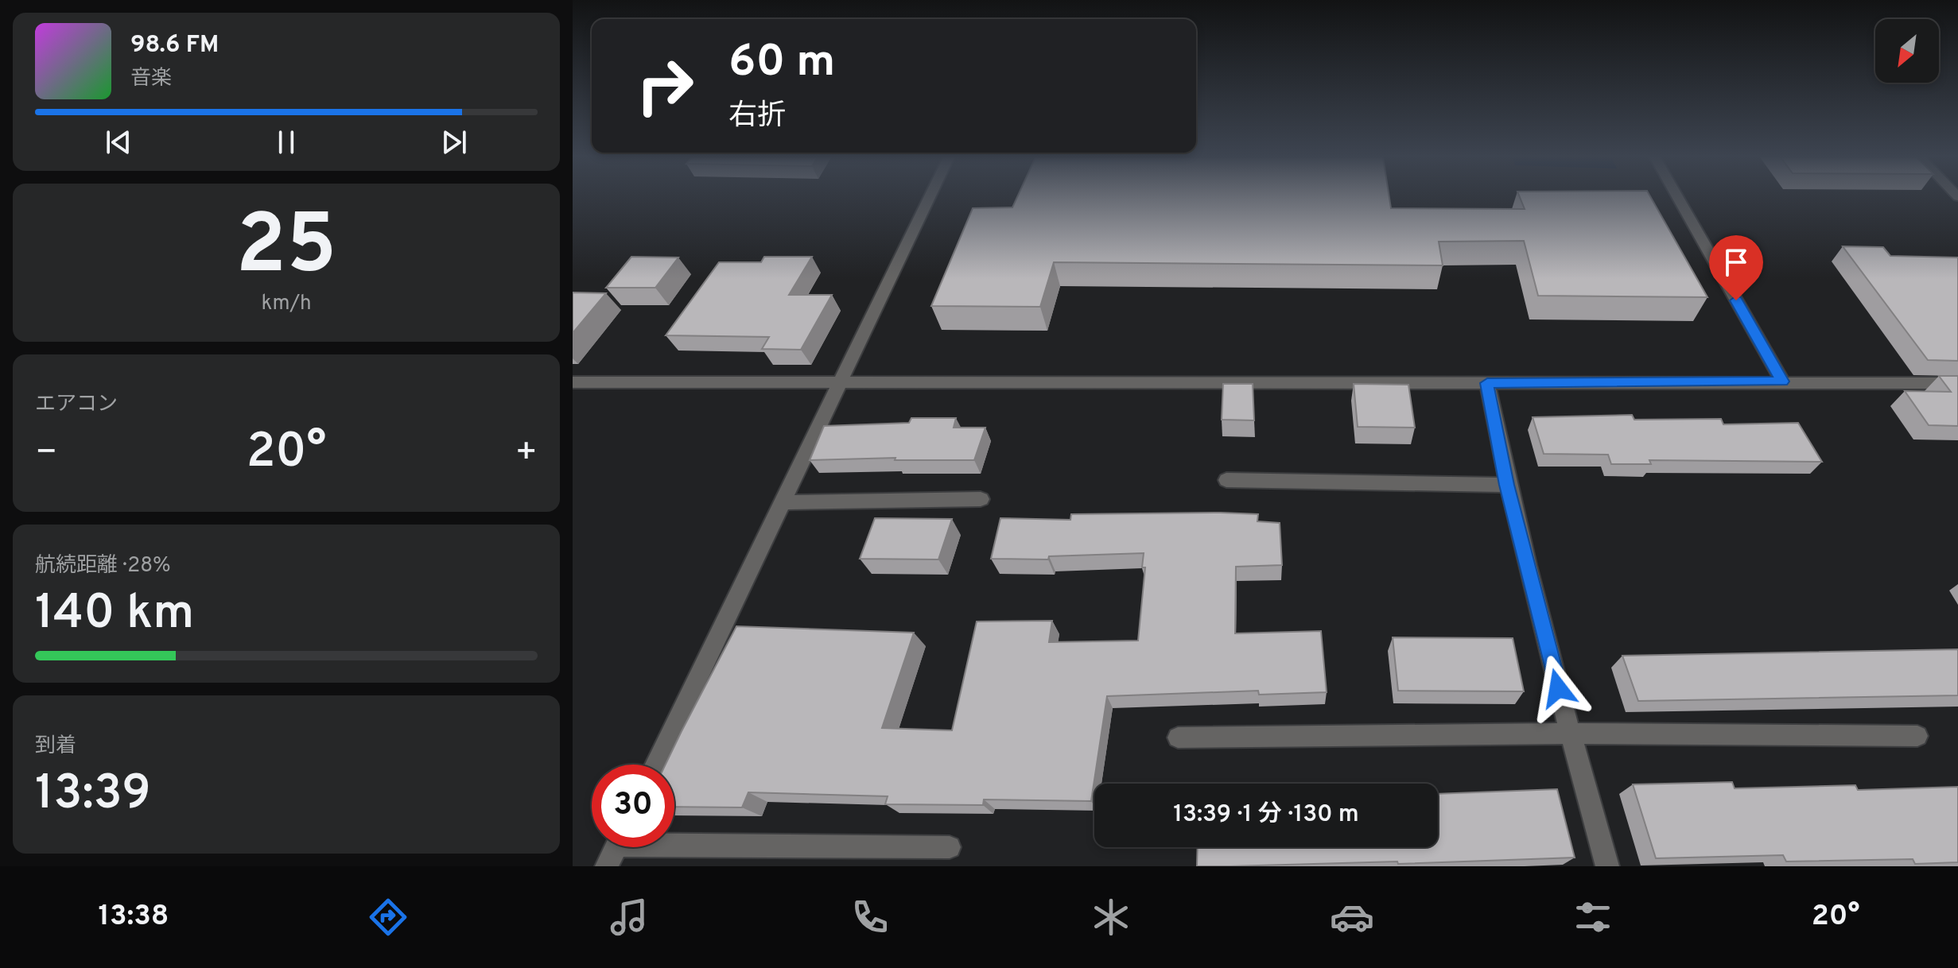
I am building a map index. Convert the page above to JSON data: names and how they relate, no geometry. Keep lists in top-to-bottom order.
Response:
{
  "north": "bottom left",
  "page": {
    "turn": ["60 m", "右折"],
    "song": ["98.6 FM", "音楽"],
    "tile": [
      ["25", "km/h"],
      "エアコン",
      ["航続距離 · 28%", "140 km"],
      ["到着", "13:39"]
    ],
    "heat": ["−", "20°", "+"],
    "limit": "30",
    "trip": "13:39 · 1 分 · 130 m",
    "tabs": ["13:38", "20°"]
  }
}
